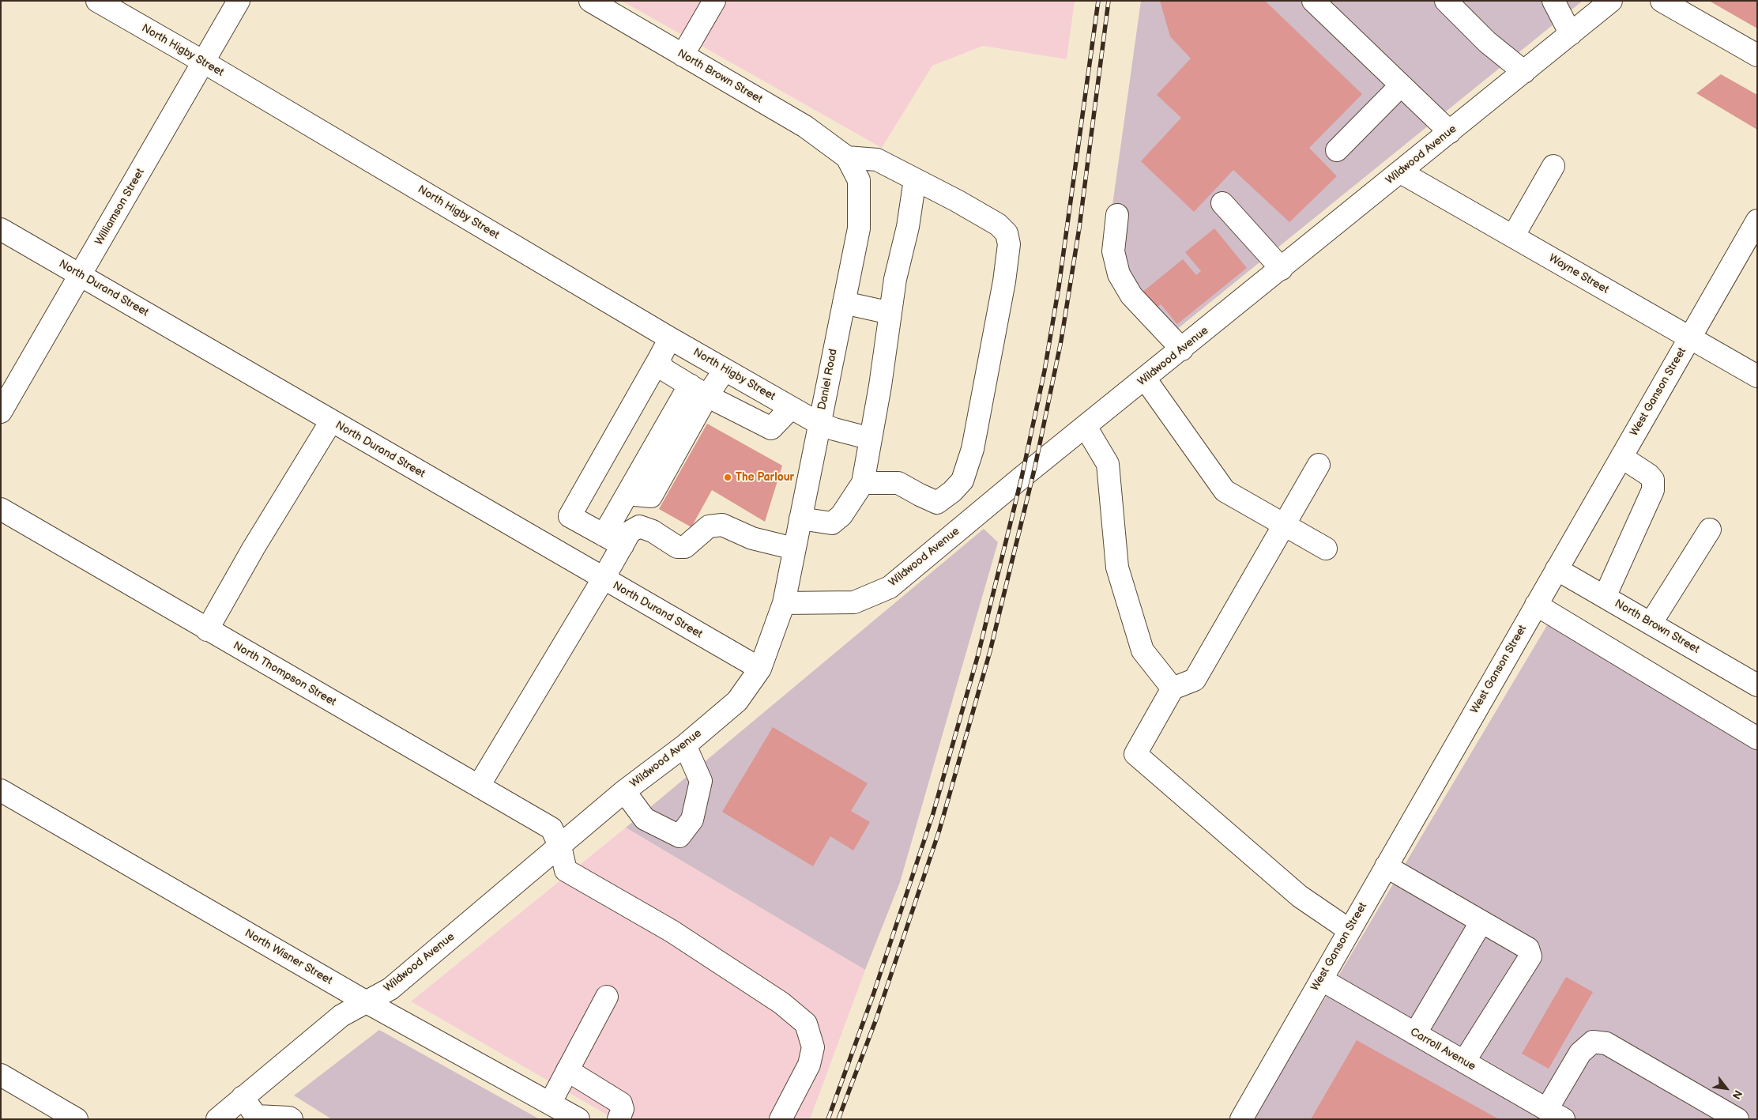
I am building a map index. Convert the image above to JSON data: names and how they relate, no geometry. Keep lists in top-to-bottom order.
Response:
{
  "streets": {
    "street": [
      "North Higby Street",
      "North Brown Street",
      "Wildwood Avenue",
      "Williamson Street",
      "Wayne Street",
      "North Durand Street",
      "Daniel Road",
      "West Ganson Street",
      "North Thompson Street",
      "North Wisner Street",
      "Carroll Avenue"
    ]
  },
  "crossings": [
    ["North Higby Street", "Williamson Street"],
    ["North Higby Street", "Daniel Road"],
    ["North Brown Street", "Daniel Road"],
    ["North Brown Street", "West Ganson Street"],
    ["Wildwood Avenue", "Wayne Street"],
    ["Wildwood Avenue", "North Durand Street"],
    ["Wildwood Avenue", "Daniel Road"],
    ["Wildwood Avenue", "North Thompson Street"],
    ["Wildwood Avenue", "North Wisner Street"],
    ["Williamson Street", "North Durand Street"],
    ["Wayne Street", "West Ganson Street"],
    ["West Ganson Street", "Carroll Avenue"]
  ],
  "places": ["The Parlour"],
  "north": "bottom right"
}
